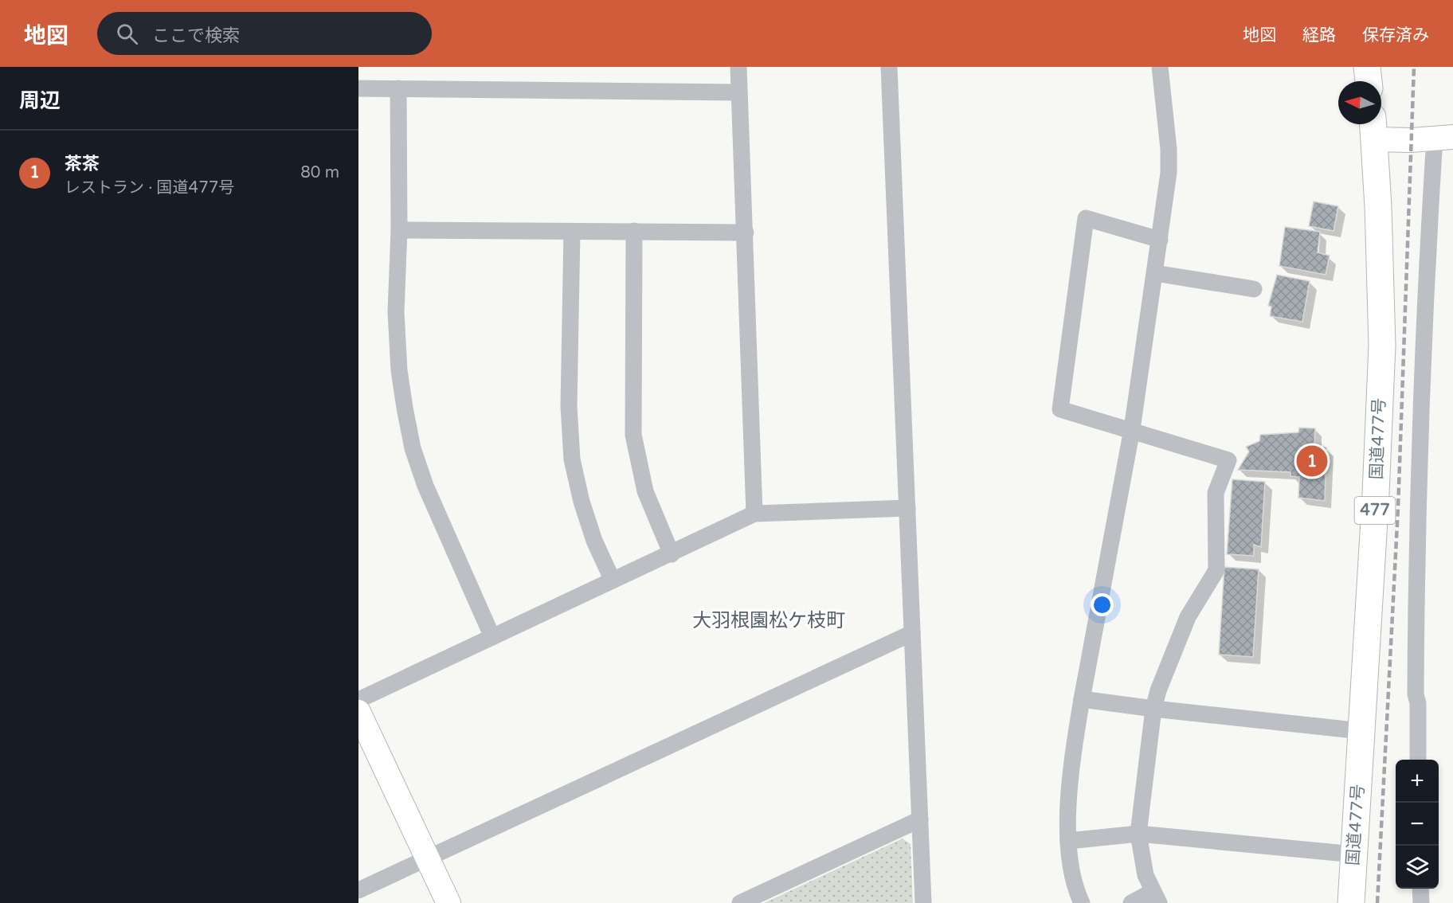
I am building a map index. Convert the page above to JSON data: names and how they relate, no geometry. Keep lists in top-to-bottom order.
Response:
{
  "streets": {
    "highway": ["国道477号", "477"]
  },
  "districts": ["大羽根園松ケ枝町"],
  "north": "left",
  "page": {
    "header": "地図",
    "search": "ここで検索",
    "nav": ["地図", "経路", "保存済み"],
    "heading": "周辺",
    "list": [
      {
        "mark": "1",
        "name": "茶茶",
        "note": "レストラン · 国道477号",
        "value": "80 m"
      }
    ],
    "pins": "1",
    "map_buttons": ["+", "−"]
  }
}
